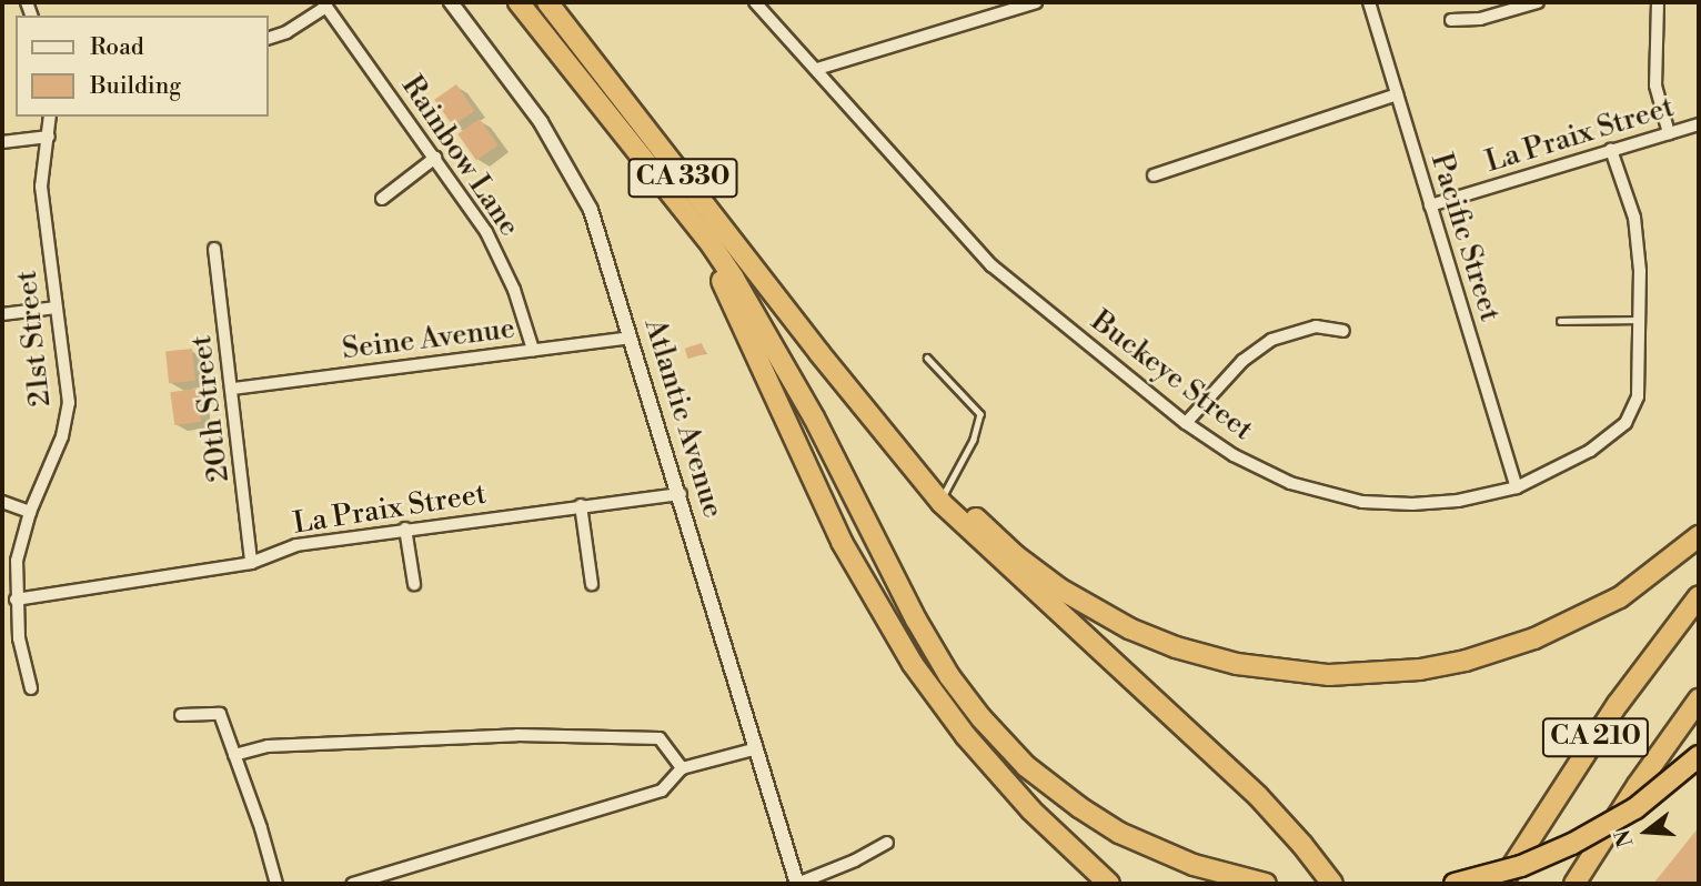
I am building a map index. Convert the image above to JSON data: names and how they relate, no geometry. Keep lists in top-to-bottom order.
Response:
{
  "streets": {
    "highway": ["CA 330", "CA 210"],
    "street": [
      "La Praix Street",
      "Rainbow Lane",
      "Pacific Street",
      "21st Street",
      "Seine Avenue",
      "Buckeye Street",
      "20th Street",
      "Atlantic Avenue"
    ]
  },
  "crossings": [
    ["La Praix Street", "Pacific Street"],
    ["La Praix Street", "21st Street"],
    ["La Praix Street", "Buckeye Street"],
    ["La Praix Street", "20th Street"],
    ["La Praix Street", "Atlantic Avenue"],
    ["Rainbow Lane", "Seine Avenue"],
    ["Pacific Street", "Buckeye Street"],
    ["Seine Avenue", "20th Street"],
    ["Seine Avenue", "Atlantic Avenue"]
  ],
  "legend": ["Road", "Building"],
  "north": "left"
}
